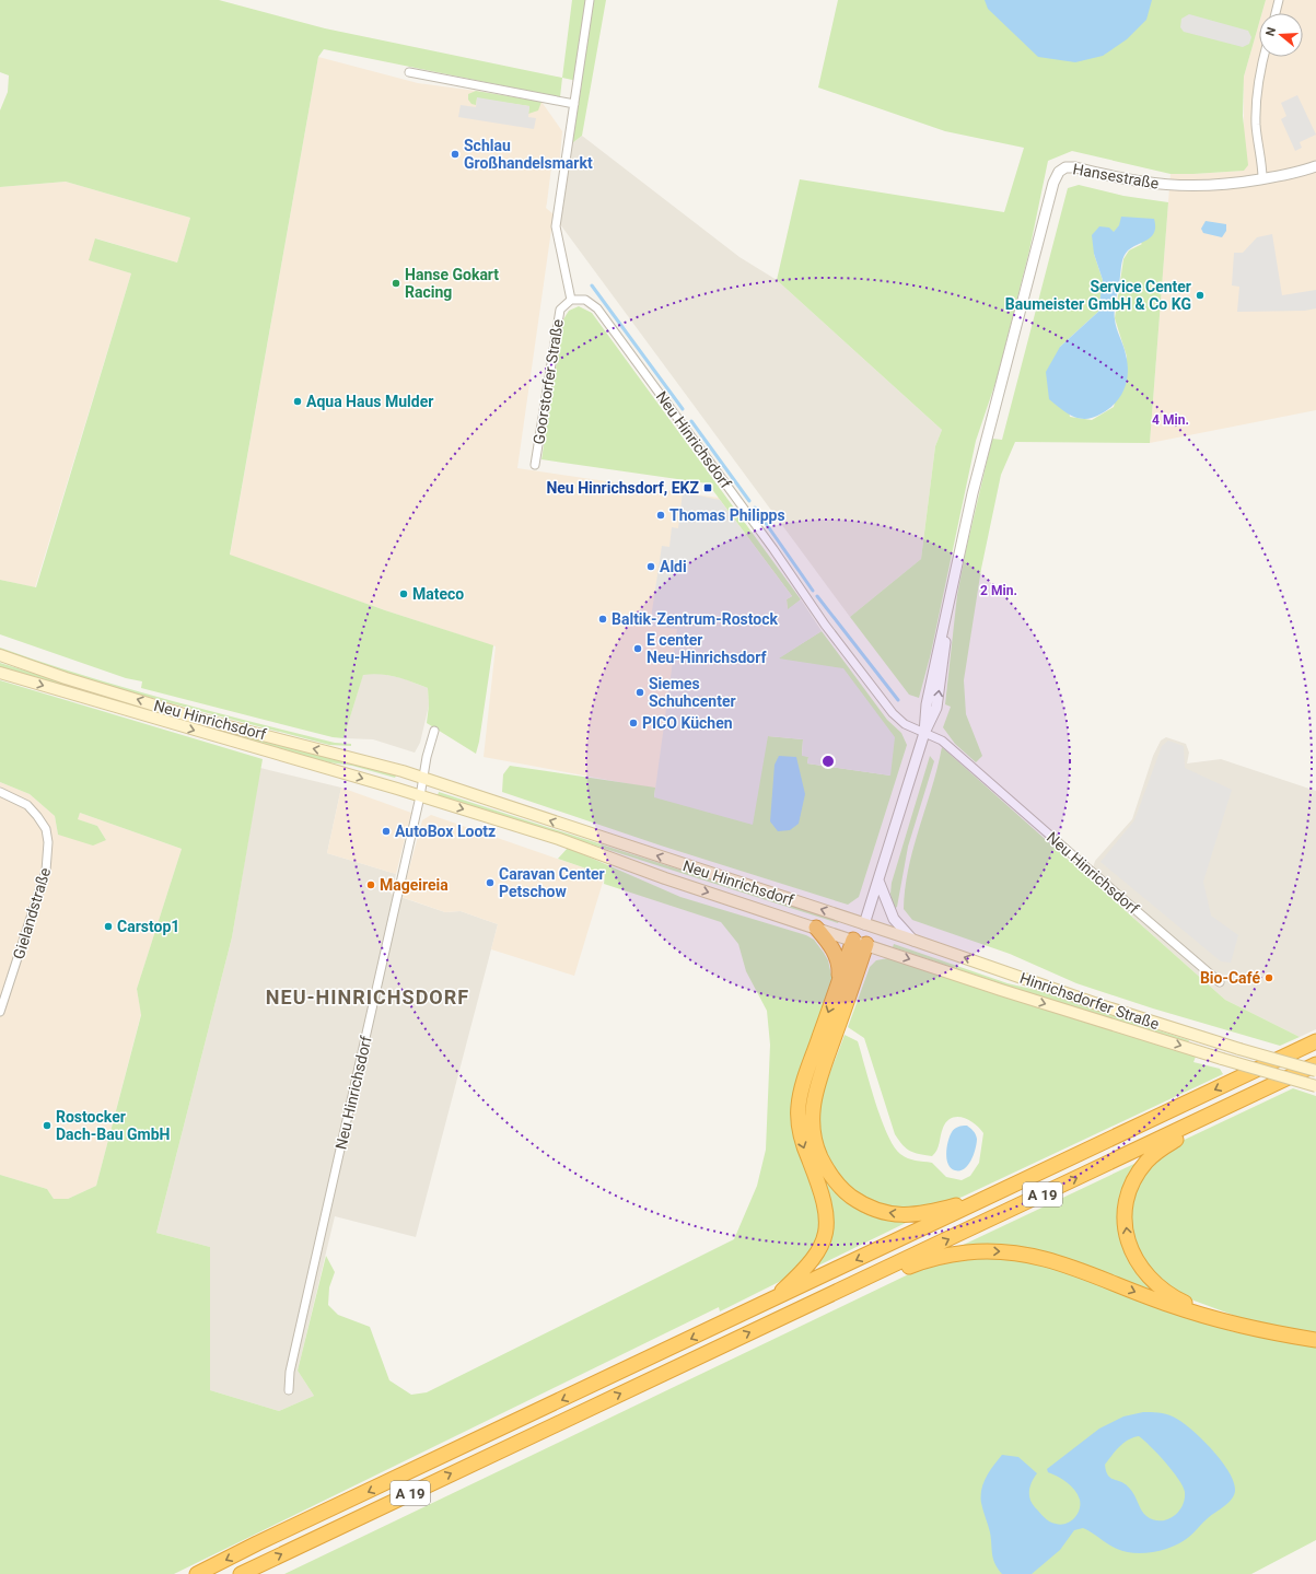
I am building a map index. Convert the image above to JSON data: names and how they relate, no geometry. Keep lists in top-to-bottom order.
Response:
{
  "streets": {
    "highway": ["A 19"],
    "main road": ["Neu Hinrichsdorf", "Hinrichsdorfer Straße"],
    "street": ["Hansestraße", "Goorstorfer Straße", "Gielandstraße"]
  },
  "crossings": [
    ["Hansestraße", "Neu Hinrichsdorf"],
    ["Goorstorfer Straße", "Neu Hinrichsdorf"],
    ["Neu Hinrichsdorf", "Hinrichsdorfer Straße"]
  ],
  "districts": ["NEU-HINRICHSDORF"],
  "places": {
    "other": [
      "Schlau Großhandelsmarkt",
      "Hanse Gokart Racing",
      "Service Center Baumeister GmbH & Co KG",
      "Aqua Haus Mulder",
      "Thomas Philipps",
      "Aldi",
      "Mateco",
      "Baltik-Zentrum-Rostock",
      "E center Neu-Hinrichsdorf",
      "Siemes Schuhcenter",
      "PICO Küchen",
      "AutoBox Lootz",
      "Caravan Center Petschow",
      "Mageireia",
      "Carstop1",
      "Bio-Café",
      "Rostocker Dach-Bau GmbH"
    ],
    "transit": ["Neu Hinrichsdorf, EKZ"]
  },
  "north": "left",
  "rings": ["4 Min.", "2 Min."]
}
